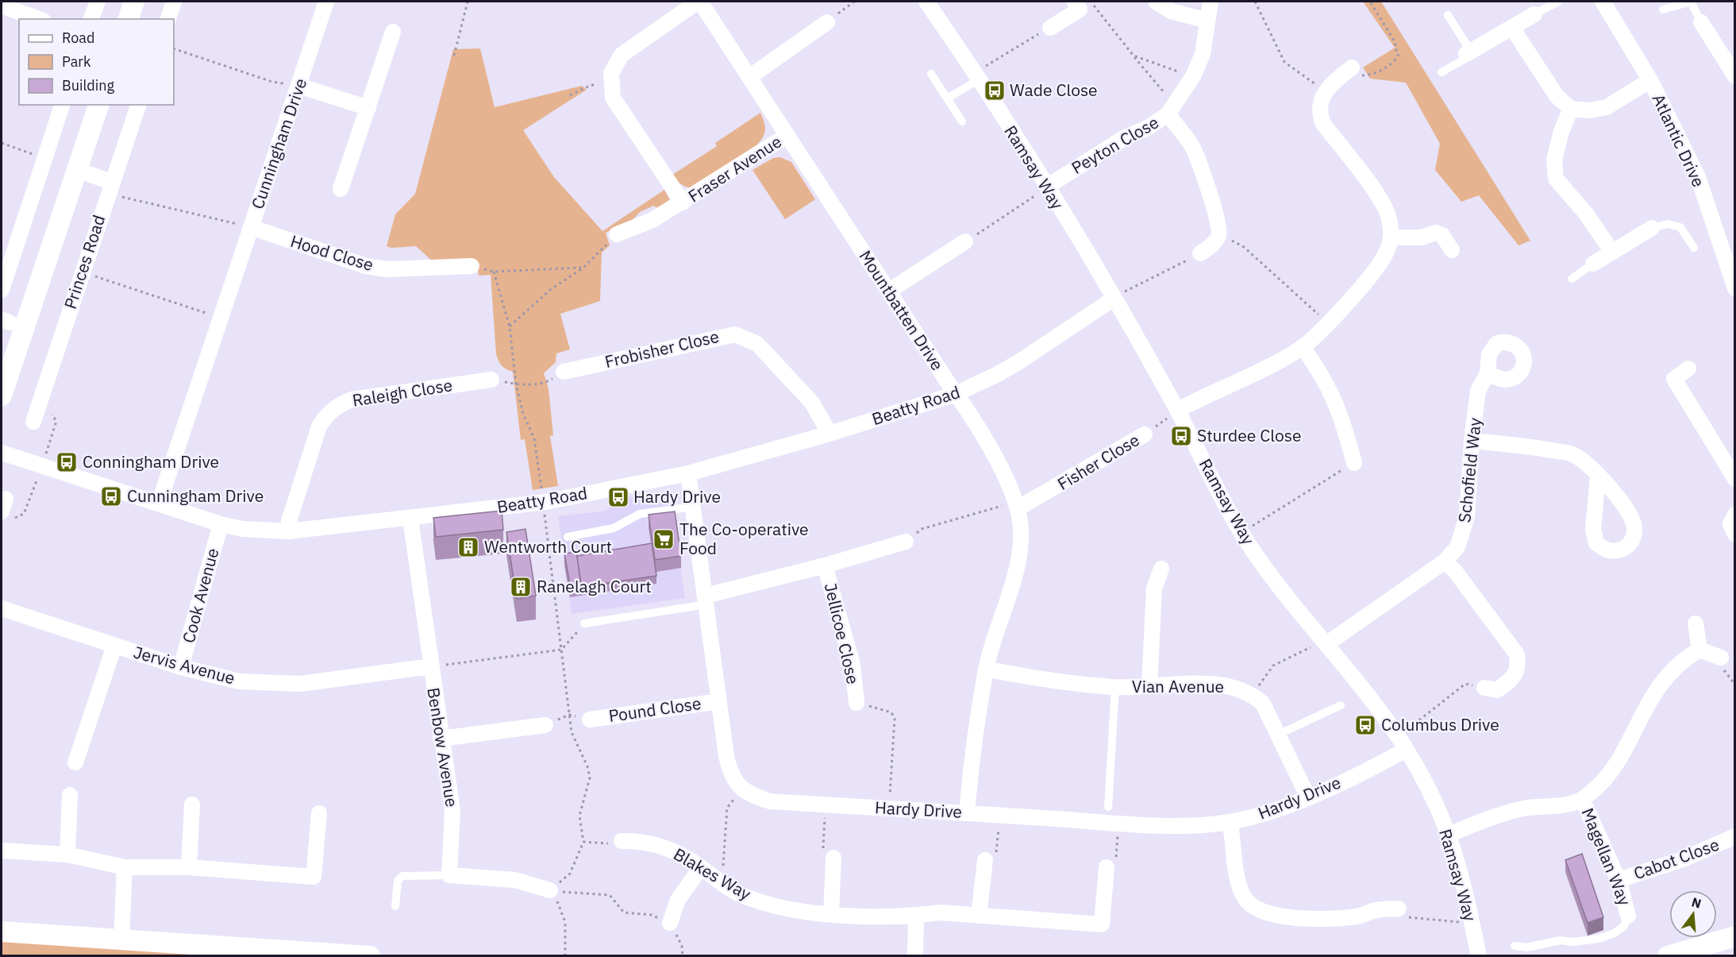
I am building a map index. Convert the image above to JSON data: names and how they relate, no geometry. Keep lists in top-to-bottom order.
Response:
{
  "streets": {
    "street": [
      "Atlantic Drive",
      "Cunningham Drive",
      "Peyton Close",
      "Ramsay Way",
      "Fraser Avenue",
      "Hood Close",
      "Princes Road",
      "Mountbatten Drive",
      "Frobisher Close",
      "Raleigh Close",
      "Beatty Road",
      "Fisher Close",
      "Schofield Way",
      "Cook Avenue",
      "Jellicoe Close",
      "Jervis Avenue",
      "Vian Avenue",
      "Pound Close",
      "Benbow Avenue",
      "Hardy Drive",
      "Magellan Way",
      "Cabot Close",
      "Blakes Way"
    ]
  },
  "crossings": [
    ["Cunningham Drive", "Hood Close"],
    ["Cunningham Drive", "Beatty Road"],
    ["Peyton Close", "Ramsay Way"],
    ["Ramsay Way", "Beatty Road"],
    ["Ramsay Way", "Fisher Close"],
    ["Ramsay Way", "Schofield Way"],
    ["Ramsay Way", "Hardy Drive"],
    ["Fraser Avenue", "Mountbatten Drive"],
    ["Mountbatten Drive", "Beatty Road"],
    ["Mountbatten Drive", "Fisher Close"],
    ["Mountbatten Drive", "Vian Avenue"],
    ["Mountbatten Drive", "Hardy Drive"],
    ["Frobisher Close", "Beatty Road"],
    ["Raleigh Close", "Beatty Road"],
    ["Beatty Road", "Cook Avenue"],
    ["Beatty Road", "Benbow Avenue"],
    ["Cook Avenue", "Jervis Avenue"],
    ["Jervis Avenue", "Benbow Avenue"],
    ["Magellan Way", "Cabot Close"]
  ],
  "places": {
    "bus stop": [
      "Wade Close",
      "Sturdee Close",
      "Conningham Drive",
      "Cunningham Drive",
      "Hardy Drive",
      "Columbus Drive"
    ],
    "supermarket": ["The Co-operative Food"],
    "building": ["Wentworth Court", "Ranelagh Court"]
  },
  "legend": ["Road", "Park", "Building"],
  "north": "top"
}
